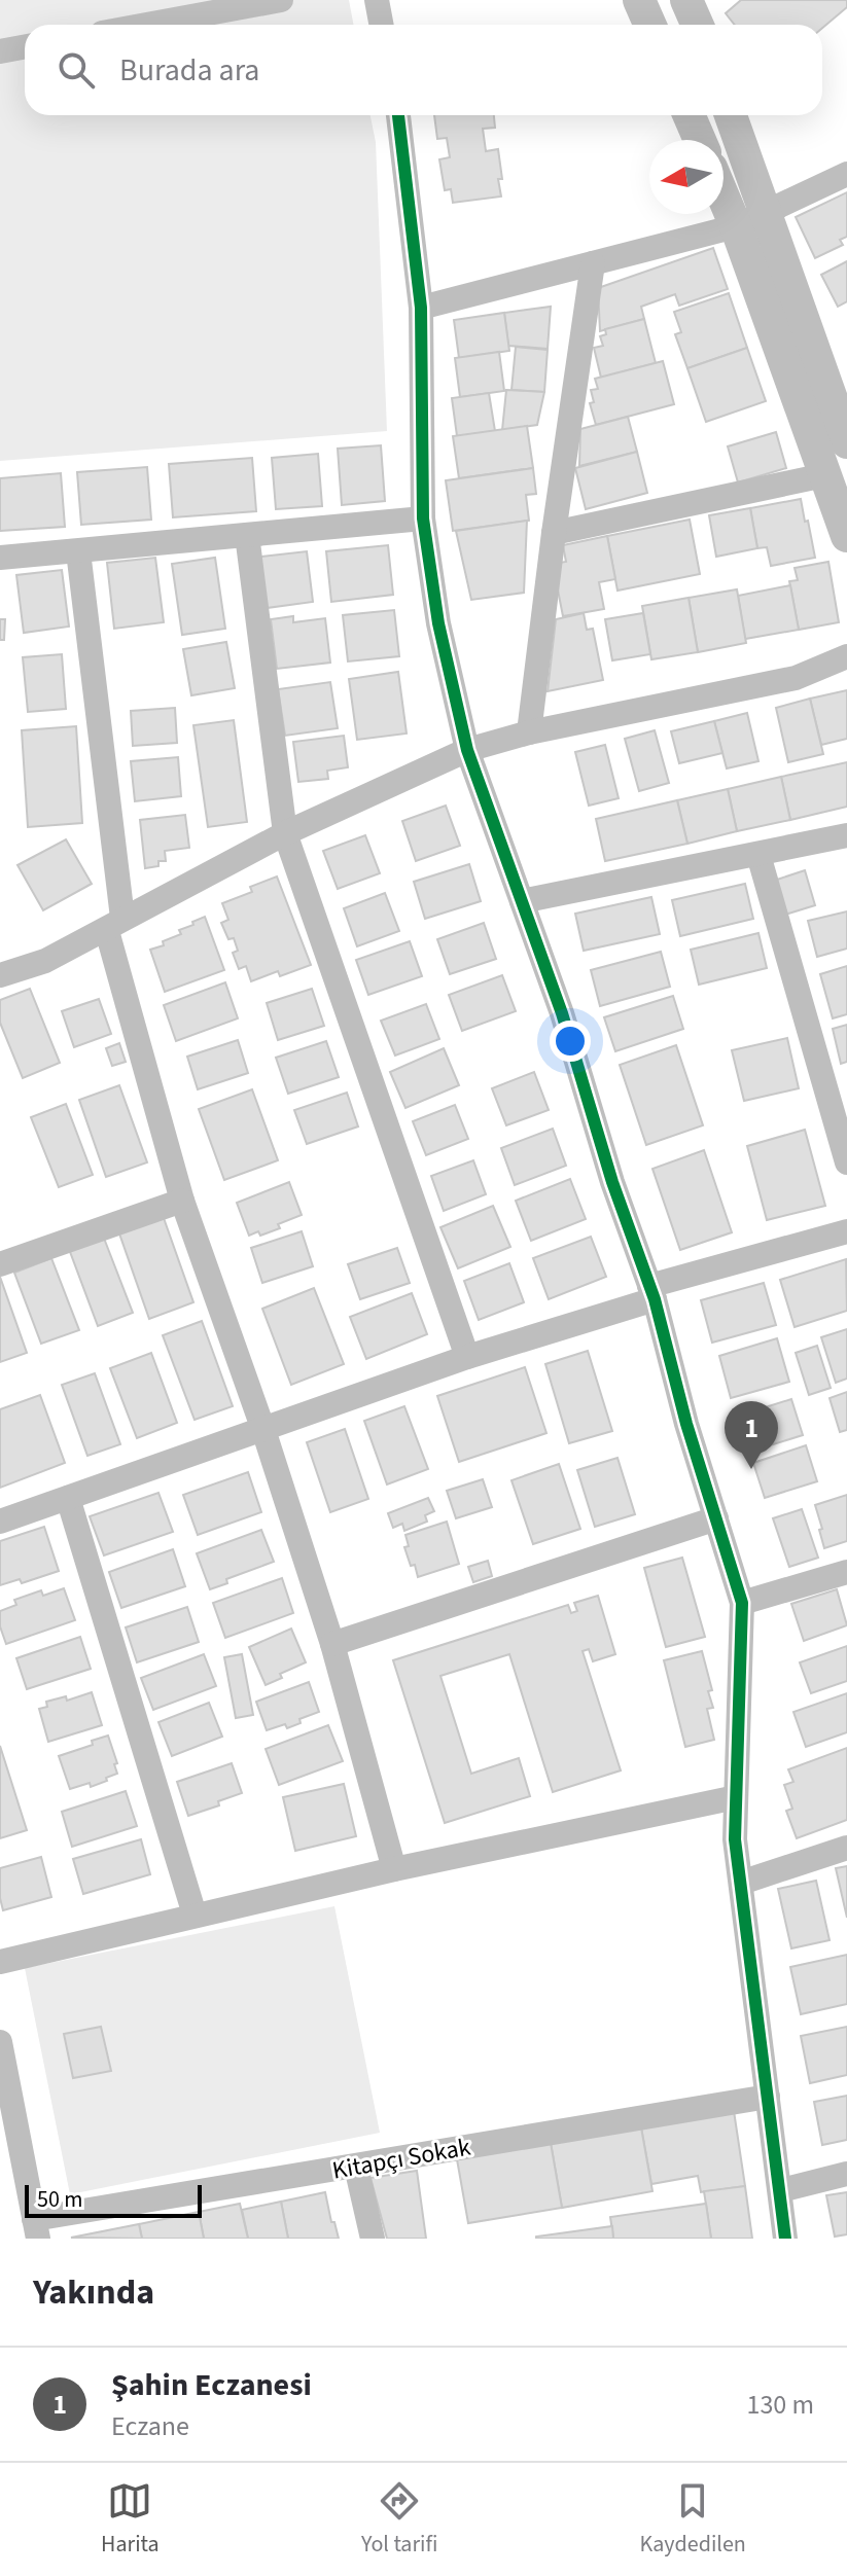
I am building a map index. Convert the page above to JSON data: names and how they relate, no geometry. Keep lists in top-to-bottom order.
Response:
{
  "streets": {
    "street": ["Kitapçı Sokak"]
  },
  "scale_bar": "50 m",
  "north": "left",
  "page": {
    "search": "Burada ara",
    "pins": "1",
    "scale": "50 m",
    "heading": "Yakında",
    "list": [
      {
        "mark": "1",
        "name": "Şahin Eczanesi",
        "note": "Eczane",
        "value": "130 m"
      }
    ],
    "nav": ["Harita", "Yol tarifi", "Kaydedilen"]
  }
}
